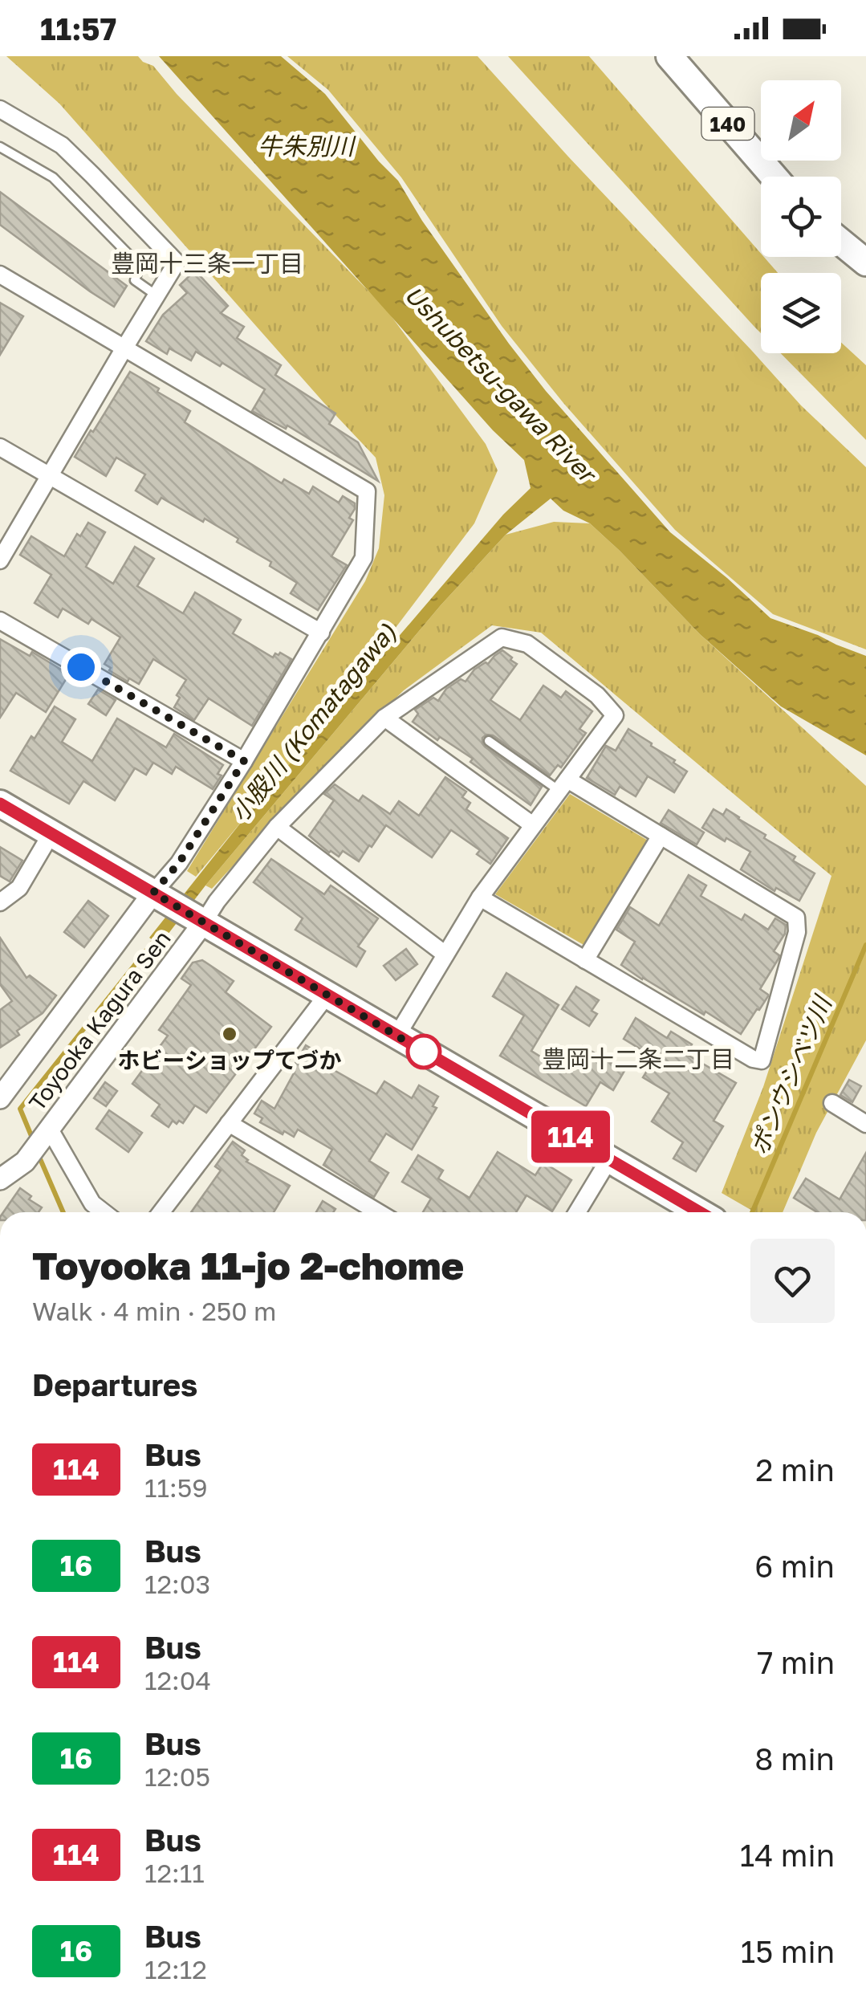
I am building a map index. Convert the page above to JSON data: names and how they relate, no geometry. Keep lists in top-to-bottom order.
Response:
{
  "streets": {
    "main road": ["140"],
    "street": ["Toyooka Kagura Sen"]
  },
  "districts": ["豊岡十三条一丁目", "豊岡十二条二丁目"],
  "water": [
    "牛朱別川",
    "Ushubetsu-gawa River",
    "小股川 (Komatagawa)",
    "ポンウシベツ川"
  ],
  "places": ["ホビーショップてづか"],
  "lines": ["bus line 114"],
  "north": "top right",
  "page": {
    "status": "11:57",
    "on_map": "114",
    "heading": [
      ["Toyooka 11-jo 2-chome", "Walk · 4 min · 250 m"],
      "Departures"
    ],
    "list": [
      {
        "mark": "114",
        "name": "Bus",
        "note": "11:59",
        "value": "2 min"
      },
      {
        "mark": "16",
        "name": "Bus",
        "note": "12:03",
        "value": "6 min"
      },
      {
        "mark": "114",
        "name": "Bus",
        "note": "12:04",
        "value": "7 min"
      },
      {
        "mark": "16",
        "name": "Bus",
        "note": "12:05",
        "value": "8 min"
      },
      {
        "mark": "114",
        "name": "Bus",
        "note": "12:11",
        "value": "14 min"
      },
      {
        "mark": "16",
        "name": "Bus",
        "note": "12:12",
        "value": "15 min"
      }
    ]
  }
}
